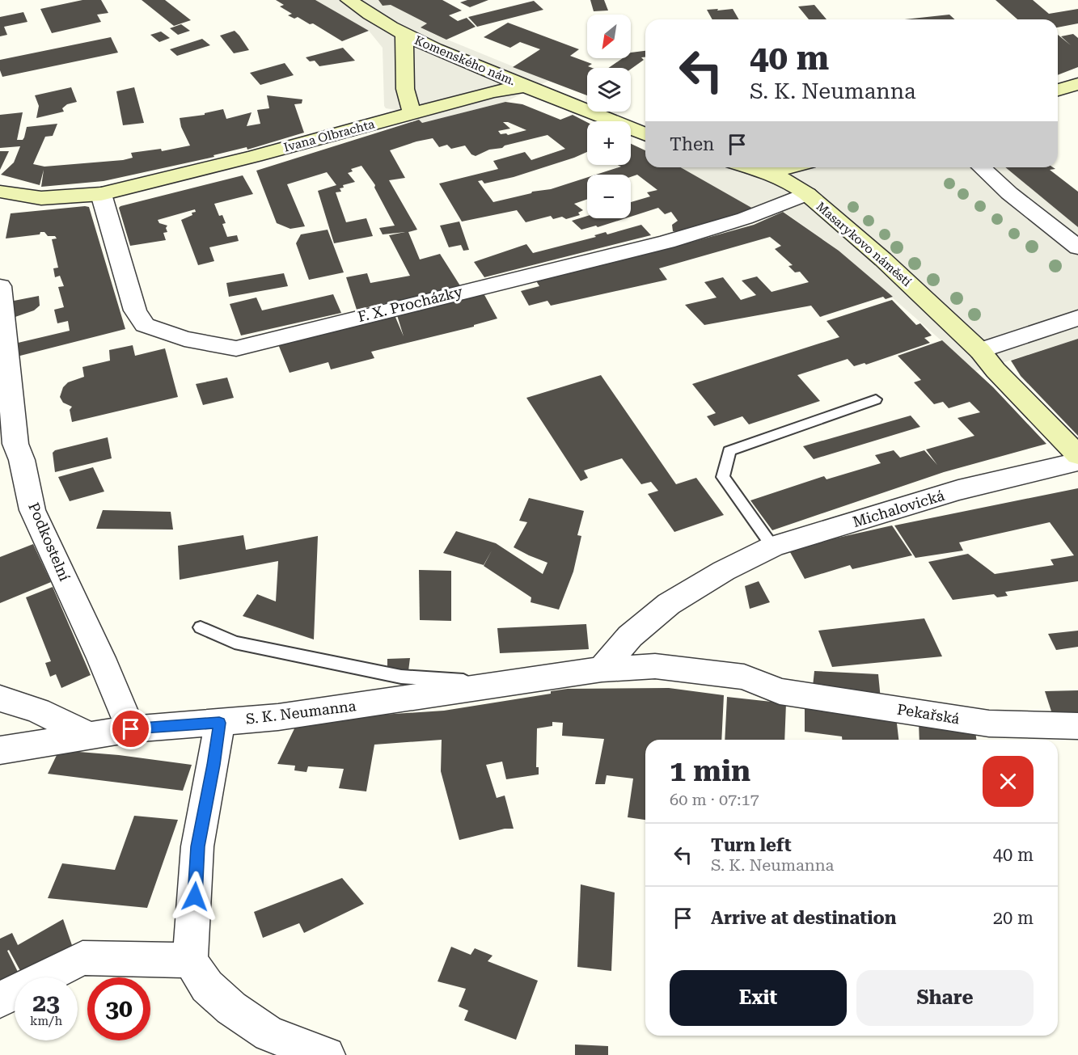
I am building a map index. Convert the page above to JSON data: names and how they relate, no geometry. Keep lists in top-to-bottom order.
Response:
{
  "streets": {
    "main road": ["Komenského nám.", "Ivana Olbrachta", "Masarykovo náměstí"],
    "street": [
      "F. X. Procházky",
      "Michalovická",
      "Podkostelní",
      "S. K. Neumanna",
      "Pekařská"
    ]
  },
  "crossings": [
    ["Komenského nám.", "Ivana Olbrachta"],
    ["Ivana Olbrachta", "F. X. Procházky"],
    ["Masarykovo náměstí", "F. X. Procházky"],
    ["Michalovická", "S. K. Neumanna"],
    ["Michalovická", "Pekařská"],
    ["Podkostelní", "S. K. Neumanna"],
    ["S. K. Neumanna", "Pekařská"]
  ],
  "north": "bottom left",
  "page": {
    "map_buttons": ["+", "−"],
    "turn": ["40 m", "S. K. Neumanna"],
    "then": "Then",
    "heading": ["1 min", "60 m · 07:17"],
    "list": [
      {
        "name": "Turn left",
        "note": "S. K. Neumanna",
        "value": "40 m"
      },
      {
        "name": "Arrive at destination",
        "value": "20 m"
      }
    ],
    "buttons": ["Exit", "Share"],
    "speed": "23 km/h",
    "limit": "30"
  }
}
